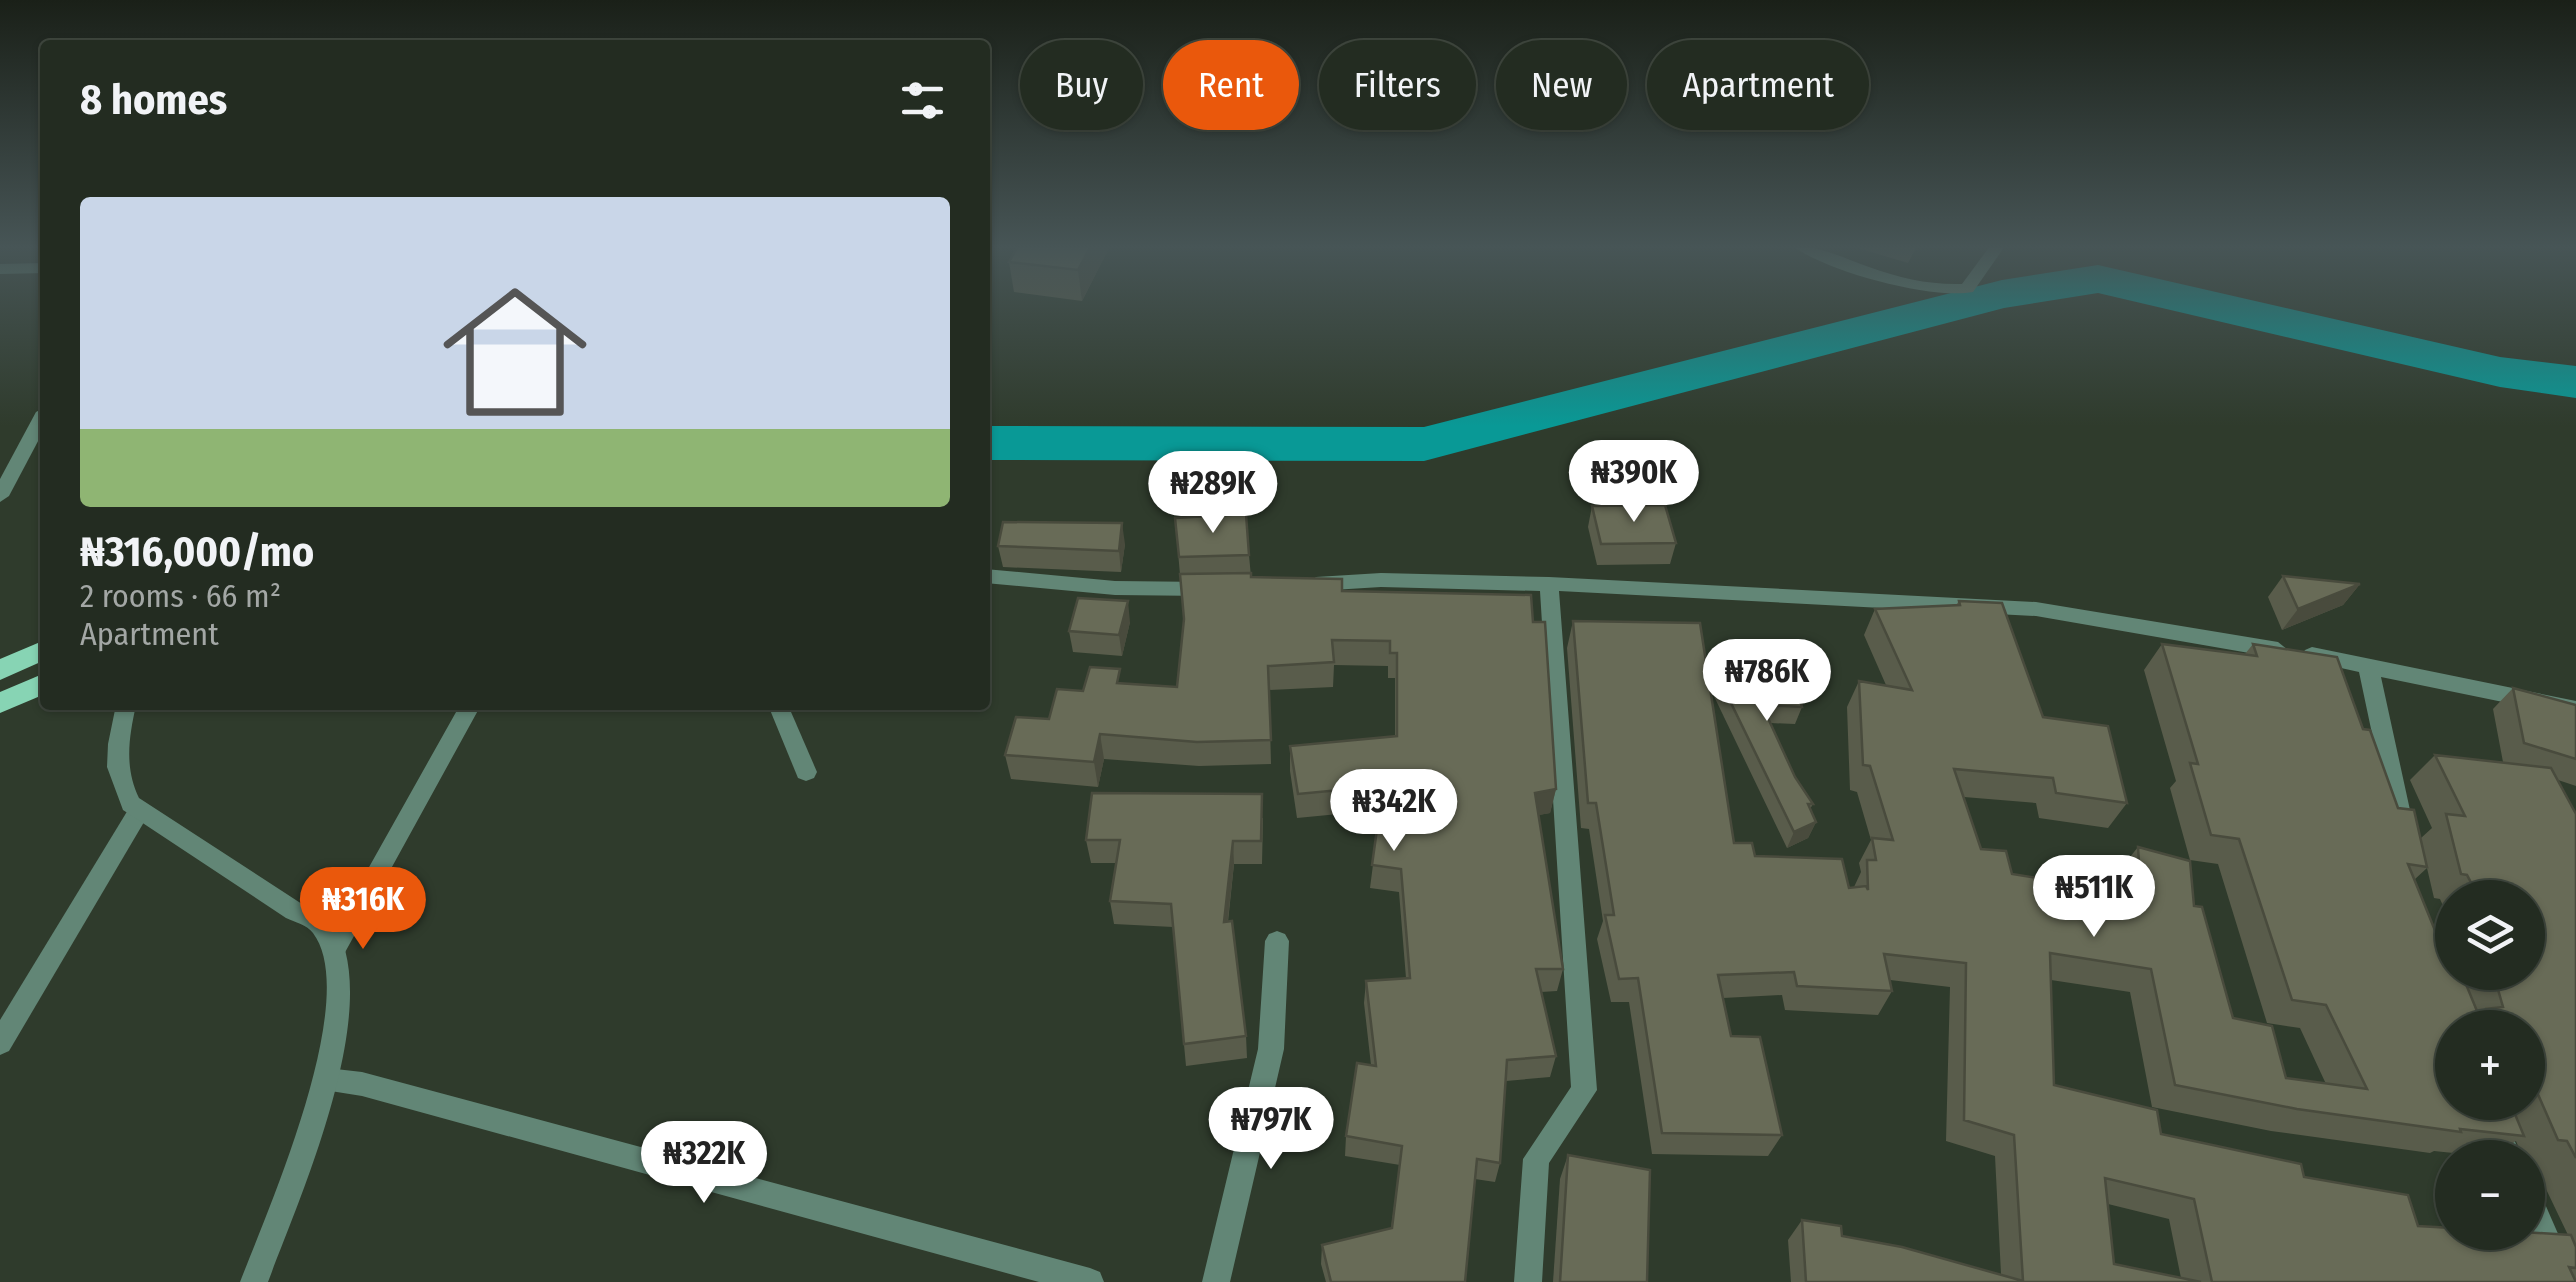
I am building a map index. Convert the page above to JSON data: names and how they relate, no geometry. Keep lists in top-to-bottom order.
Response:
{
  "page": {
    "chip": [
      "Buy",
      "Rent",
      "Filters",
      "New",
      "Apartment"
    ],
    "heading": "8 homes",
    "list": [
      {
        "name": "₦316,000/mo",
        "note": "2 rooms · 66 m² · Apartment"
      }
    ],
    "price": [
      "₦390K",
      "₦289K",
      "₦786K",
      "₦342K",
      "₦511K",
      "₦316K",
      "₦797K",
      "₦322K"
    ],
    "map_buttons": ["+", "−"]
  }
}
